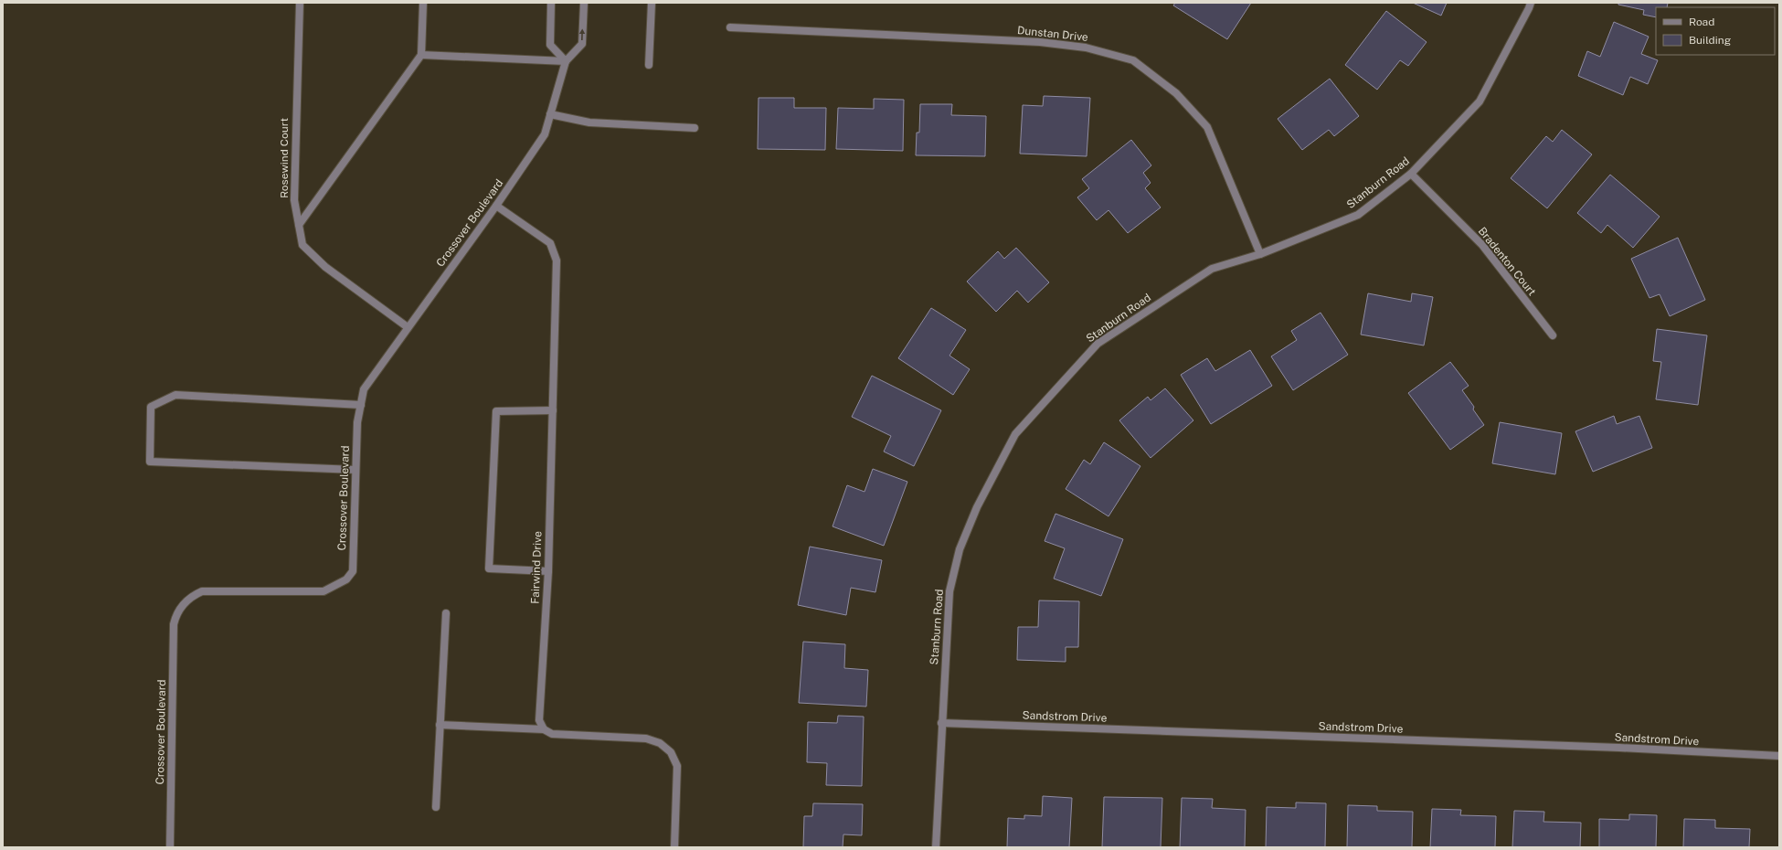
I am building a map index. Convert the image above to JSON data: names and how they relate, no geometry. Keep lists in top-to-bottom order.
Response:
{
  "streets": {
    "street": [
      "Dunstan Drive",
      "Rosewind Court",
      "Stanburn Road",
      "Crossover Boulevard",
      "Bradenton Court",
      "Fairwind Drive",
      "Sandstrom Drive"
    ]
  },
  "crossings": [
    ["Dunstan Drive", "Stanburn Road"],
    ["Rosewind Court", "Crossover Boulevard"],
    ["Stanburn Road", "Bradenton Court"],
    ["Stanburn Road", "Sandstrom Drive"],
    ["Crossover Boulevard", "Fairwind Drive"]
  ],
  "legend": ["Road", "Building"]
}
